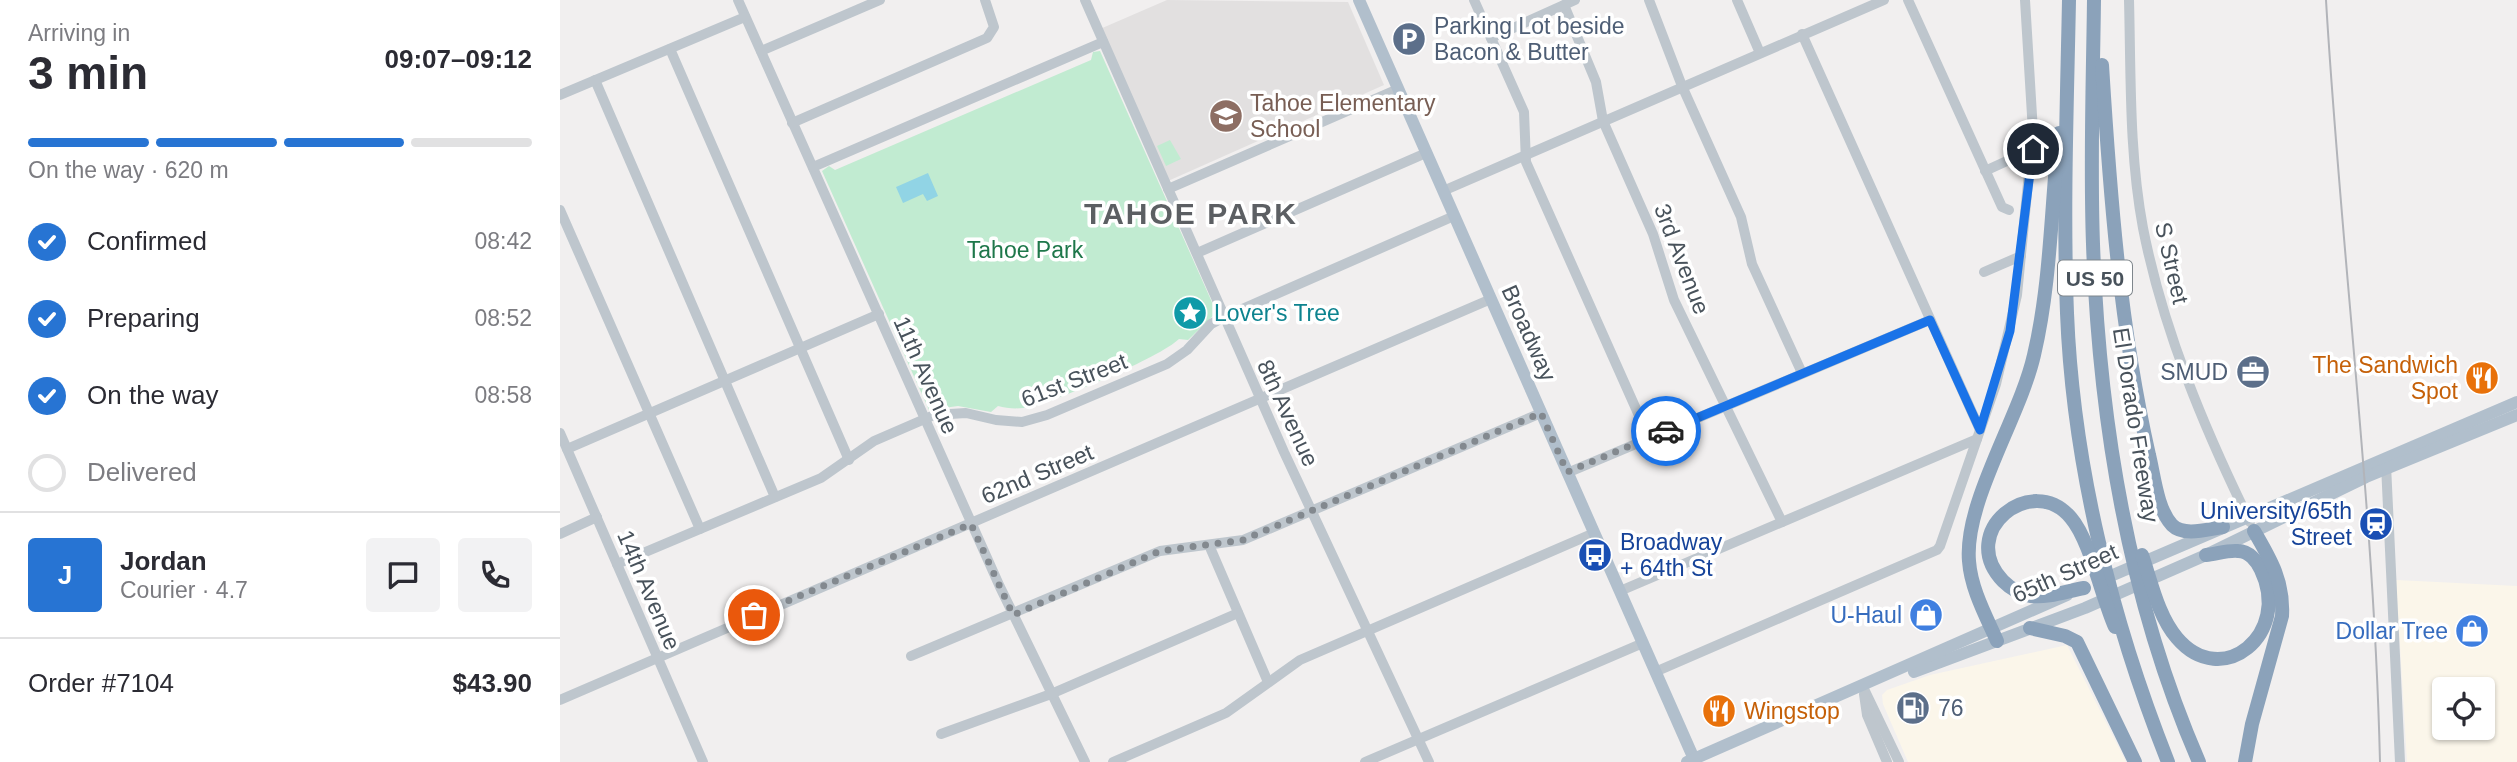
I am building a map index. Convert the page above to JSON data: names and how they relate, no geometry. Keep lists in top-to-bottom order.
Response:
{
  "streets": {
    "highway": ["US 50", "El Dorado Freeway"],
    "main road": ["Broadway", "65th Street"],
    "street": [
      "3rd Avenue",
      "S Street",
      "11th Avenue",
      "61st Street",
      "8th Avenue",
      "62nd Street",
      "14th Avenue"
    ]
  },
  "crossings": [
    ["S Street", "65th Street"],
    ["Broadway", "61st Street"],
    ["Broadway", "62nd Street"],
    ["Broadway", "65th Street"],
    ["11th Avenue", "61st Street"],
    ["11th Avenue", "62nd Street"],
    ["61st Street", "8th Avenue"],
    ["61st Street", "14th Avenue"],
    ["8th Avenue", "62nd Street"],
    ["62nd Street", "14th Avenue"]
  ],
  "districts": ["TAHOE PARK"],
  "parks": ["Tahoe Park"],
  "places": {
    "parking": ["Parking Lot beside Bacon & Butter"],
    "school or university": ["Tahoe Elementary School"],
    "place": ["Lover's Tree"],
    "office": ["SMUD"],
    "restaurant": ["The Sandwich Spot", "Wingstop"],
    "station": ["University/65th Street"],
    "bus stop": ["Broadway + 64th St"],
    "shop": ["U-Haul", "Dollar Tree"],
    "fuel station": ["76"]
  },
  "page": {
    "heading": ["3 min", "Arriving in", "09:07–09:12"],
    "panel": [
      "Jordan",
      "Courier · 4.7",
      "Order #7104",
      "$43.90"
    ],
    "bar": "On the way · 620 m",
    "list": [
      ["Confirmed", "08:42"],
      ["Preparing", "08:52"],
      ["On the way", "08:58"],
      "Delivered"
    ],
    "round": "J"
  }
}
